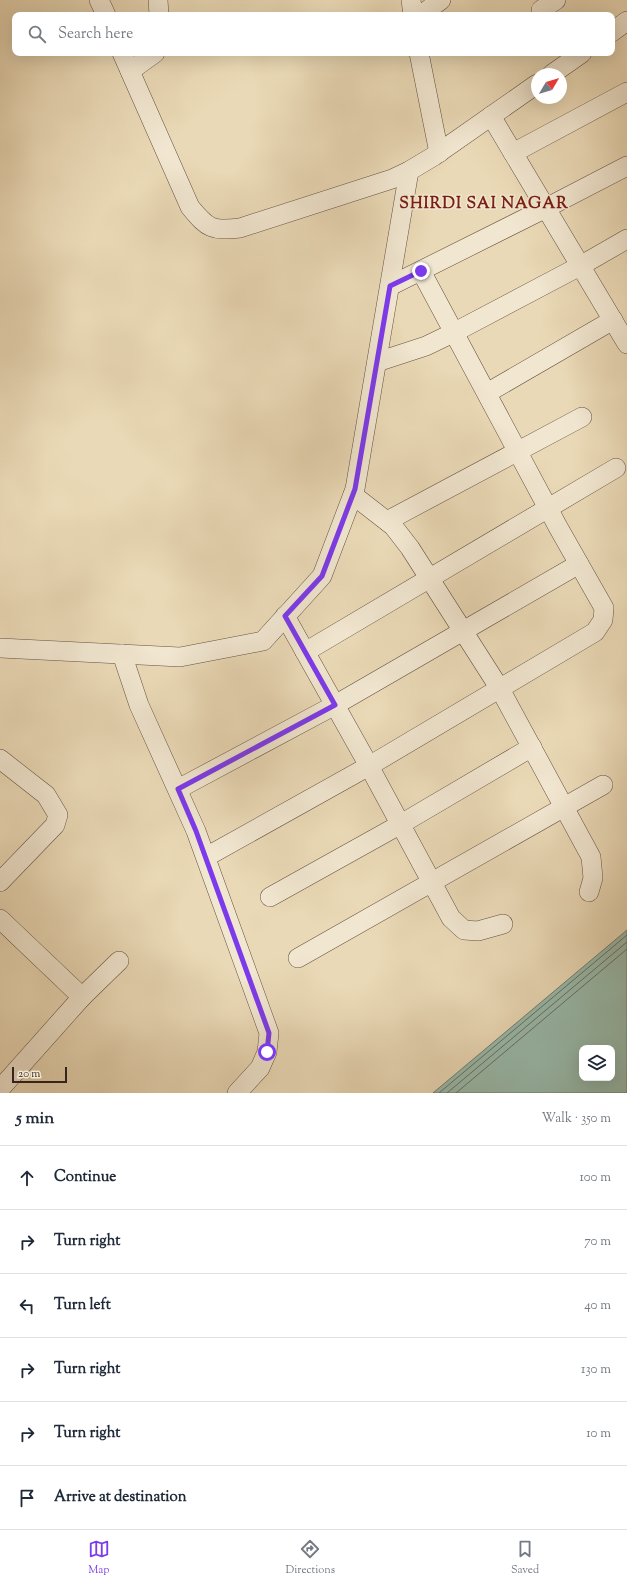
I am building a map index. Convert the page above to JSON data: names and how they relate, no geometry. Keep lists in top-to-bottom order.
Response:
{
  "districts": ["SHIRDI SAI NAGAR"],
  "scale_bar": "20 m",
  "north": "top right",
  "page": {
    "search": "Search here",
    "scale": "20 m",
    "heading": ["5 min", "Walk · 350 m"],
    "list": [
      ["Continue", "100 m"],
      ["Turn right", "70 m"],
      ["Turn left", "40 m"],
      ["Turn right", "130 m"],
      ["Turn right", "10 m"],
      "Arrive at destination"
    ],
    "nav": ["Map", "Directions", "Saved"]
  }
}
